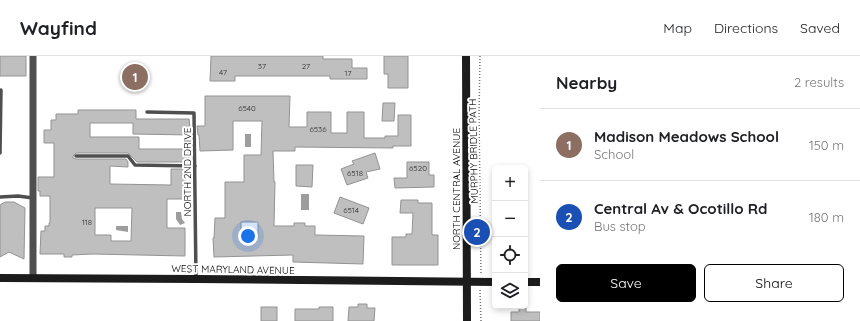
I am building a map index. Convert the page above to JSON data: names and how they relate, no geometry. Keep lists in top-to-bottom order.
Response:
{
  "streets": {
    "street": ["NORTH CENTRAL AVENUE", "WEST MARYLAND AVENUE"],
    "lane": ["NORTH 2ND DRIVE"],
    "path": ["MURPHY BRIDLE PATH"]
  },
  "crossings": [
    ["NORTH 2ND DRIVE", "WEST MARYLAND AVENUE"],
    ["NORTH CENTRAL AVENUE", "WEST MARYLAND AVENUE"]
  ],
  "house_numbers": [
    "37",
    "27",
    "47",
    "17",
    "6540",
    "6536",
    "6520",
    "6518",
    "6514",
    "118"
  ],
  "page": {
    "header": "Wayfind",
    "nav": ["Map", "Directions", "Saved"],
    "heading": ["Nearby", "2 results"],
    "pins": ["1", "2"],
    "list": [
      {
        "mark": "1",
        "name": "Madison Meadows School",
        "note": "School",
        "value": "150 m"
      },
      {
        "mark": "2",
        "name": "Central Av & Ocotillo Rd",
        "note": "Bus stop",
        "value": "180 m"
      }
    ],
    "map_buttons": ["+", "−"],
    "buttons": ["Save", "Share"]
  }
}
